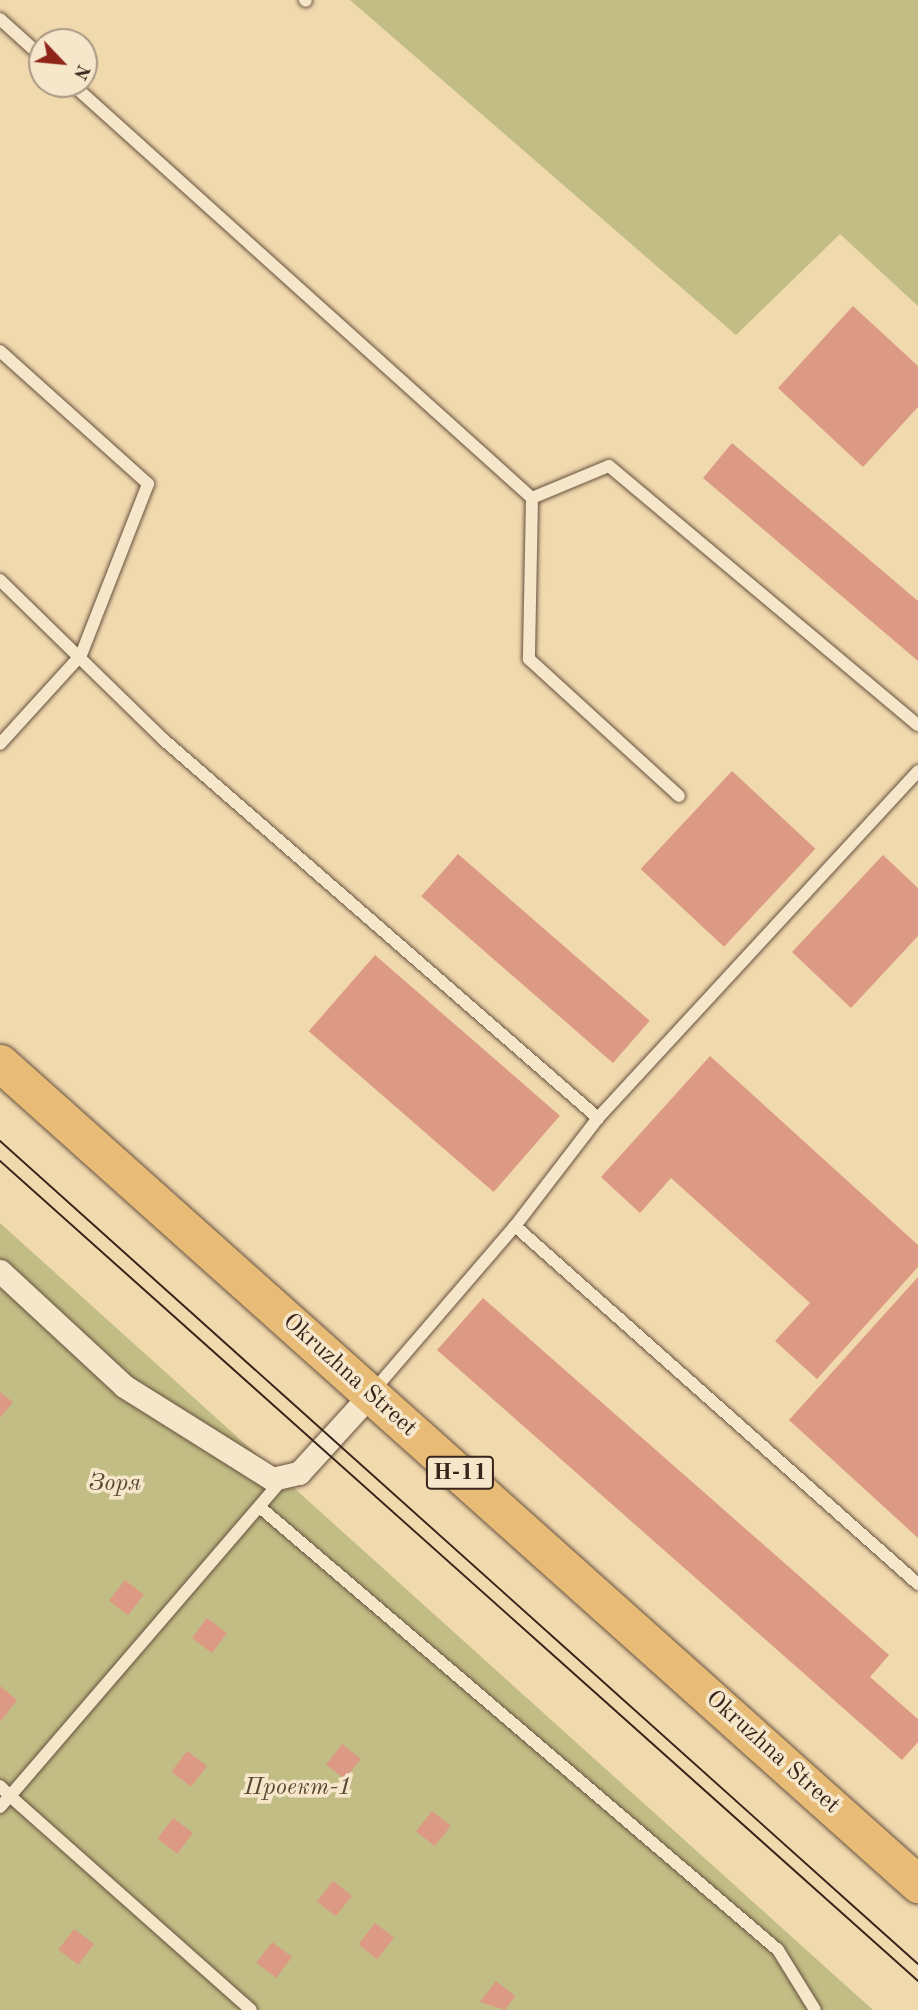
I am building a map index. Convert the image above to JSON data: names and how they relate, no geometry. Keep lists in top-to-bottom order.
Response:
{
  "streets": {
    "main road": ["Okruzhna Street", "Н-11"]
  },
  "parks": ["Зоря", "Проект-1"],
  "north": "bottom right"
}
